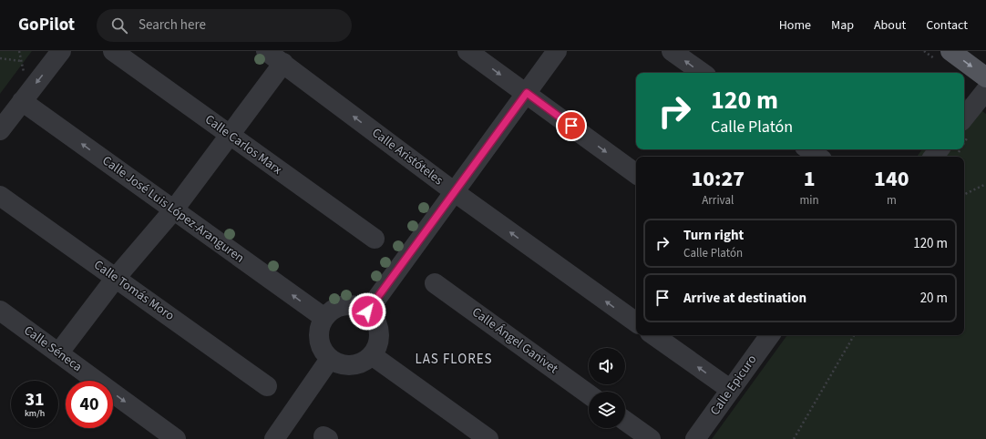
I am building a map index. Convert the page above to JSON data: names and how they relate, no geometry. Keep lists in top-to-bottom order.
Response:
{
  "streets": {
    "street": [
      "Calle Carlos Marx",
      "Calle Aristóteles",
      "Calle José Luis López-Aranguren",
      "Calle Tomás Moro",
      "Calle Ángel Ganivet",
      "Calle Séneca",
      "Calle Epicuro"
    ]
  },
  "one_way": ["Calle José Luis López-Aranguren", "Calle Séneca"],
  "districts": ["LAS FLORES"],
  "page": {
    "header": "GoPilot",
    "search": "Search here",
    "nav": [
      "Home",
      "Map",
      "About",
      "Contact"
    ],
    "turn": ["120 m", "Calle Platón"],
    "eta": [
      "10:27",
      "Arrival",
      "1",
      "min",
      "140",
      "m"
    ],
    "list": [
      {
        "name": "Turn right",
        "note": "Calle Platón",
        "value": "120 m"
      },
      {
        "name": "Arrive at destination",
        "value": "20 m"
      }
    ],
    "speed": "31 km/h",
    "limit": "40"
  }
}
